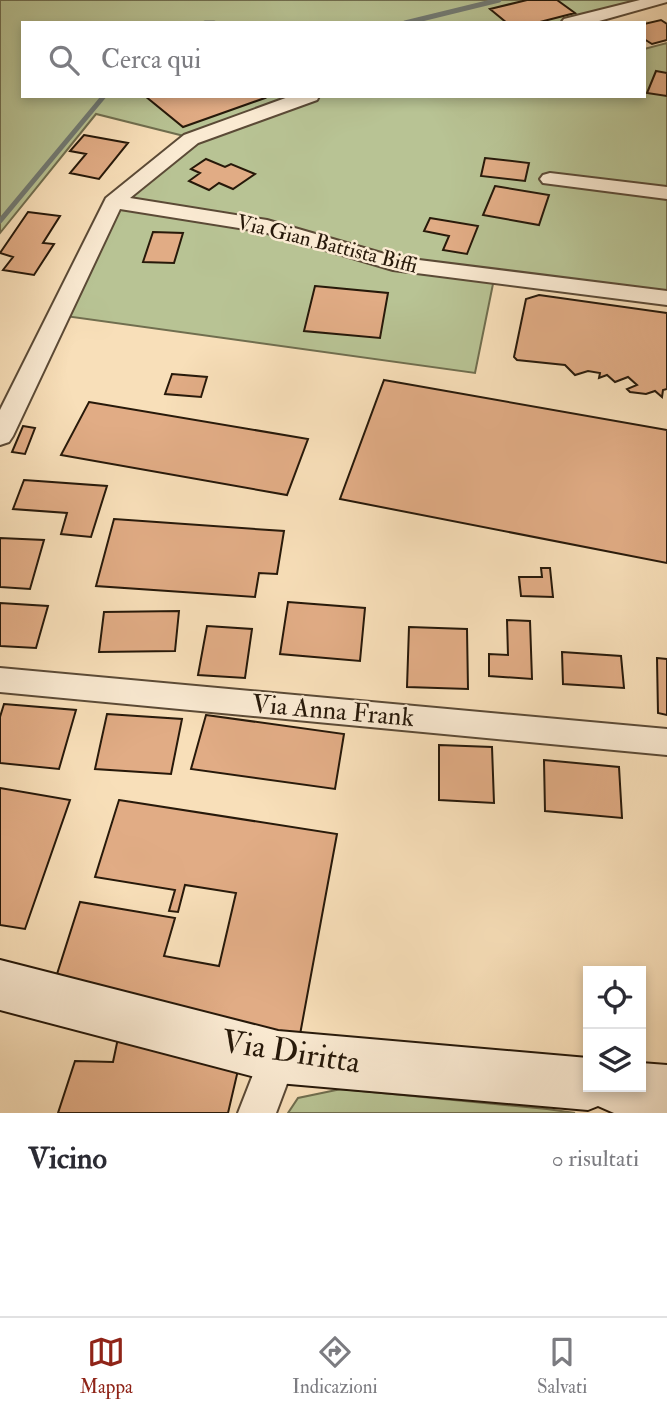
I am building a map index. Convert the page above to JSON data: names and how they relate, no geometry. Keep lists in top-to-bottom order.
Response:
{
  "streets": {
    "street": ["Via Gian Battista Biffi", "Via Anna Frank", "Via Diritta"]
  },
  "page": {
    "search": "Cerca qui",
    "heading": ["Vicino", "0 risultati"],
    "nav": ["Mappa", "Indicazioni", "Salvati"]
  }
}
